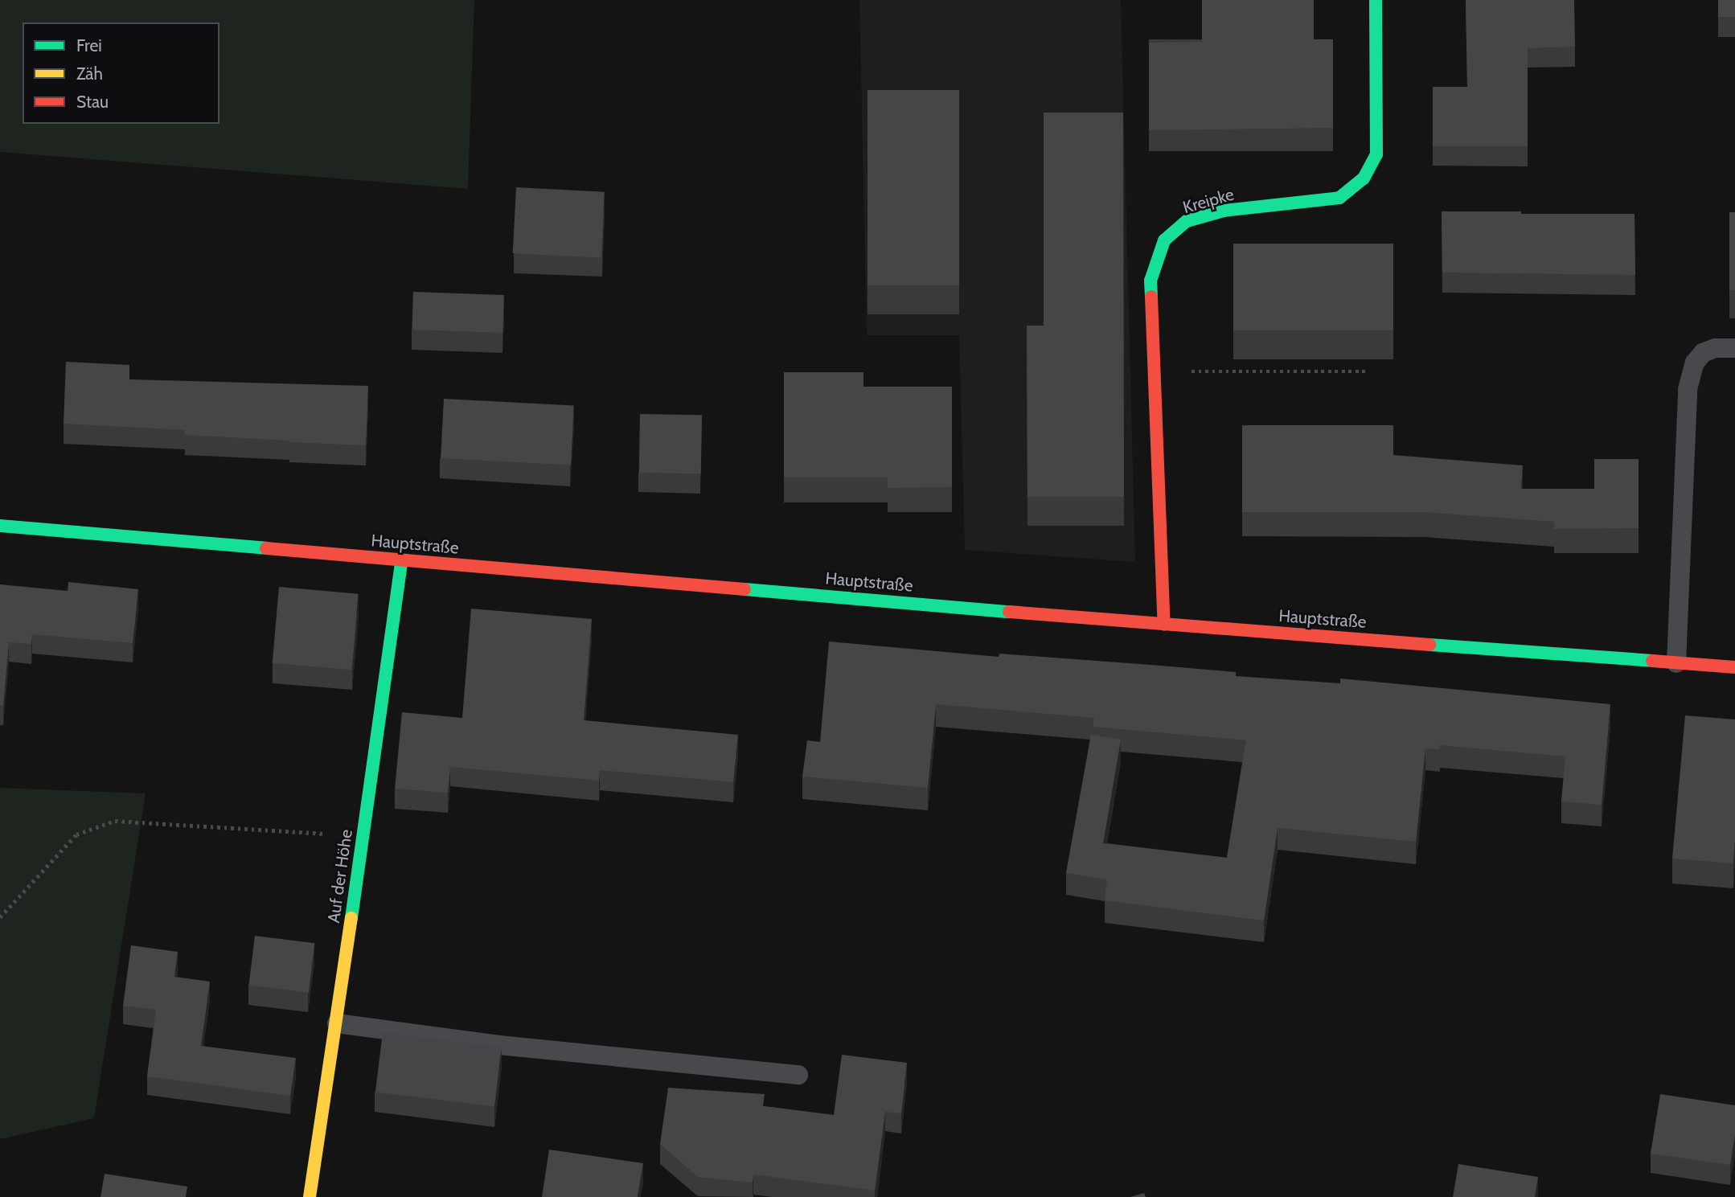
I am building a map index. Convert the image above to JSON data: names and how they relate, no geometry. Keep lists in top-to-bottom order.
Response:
{
  "streets": {
    "main road": ["Kreipke", "Hauptstraße", "Auf der Höhe"]
  },
  "crossings": [
    ["Kreipke", "Hauptstraße"],
    ["Hauptstraße", "Auf der Höhe"]
  ],
  "legend": ["Frei", "Zäh", "Stau"]
}
